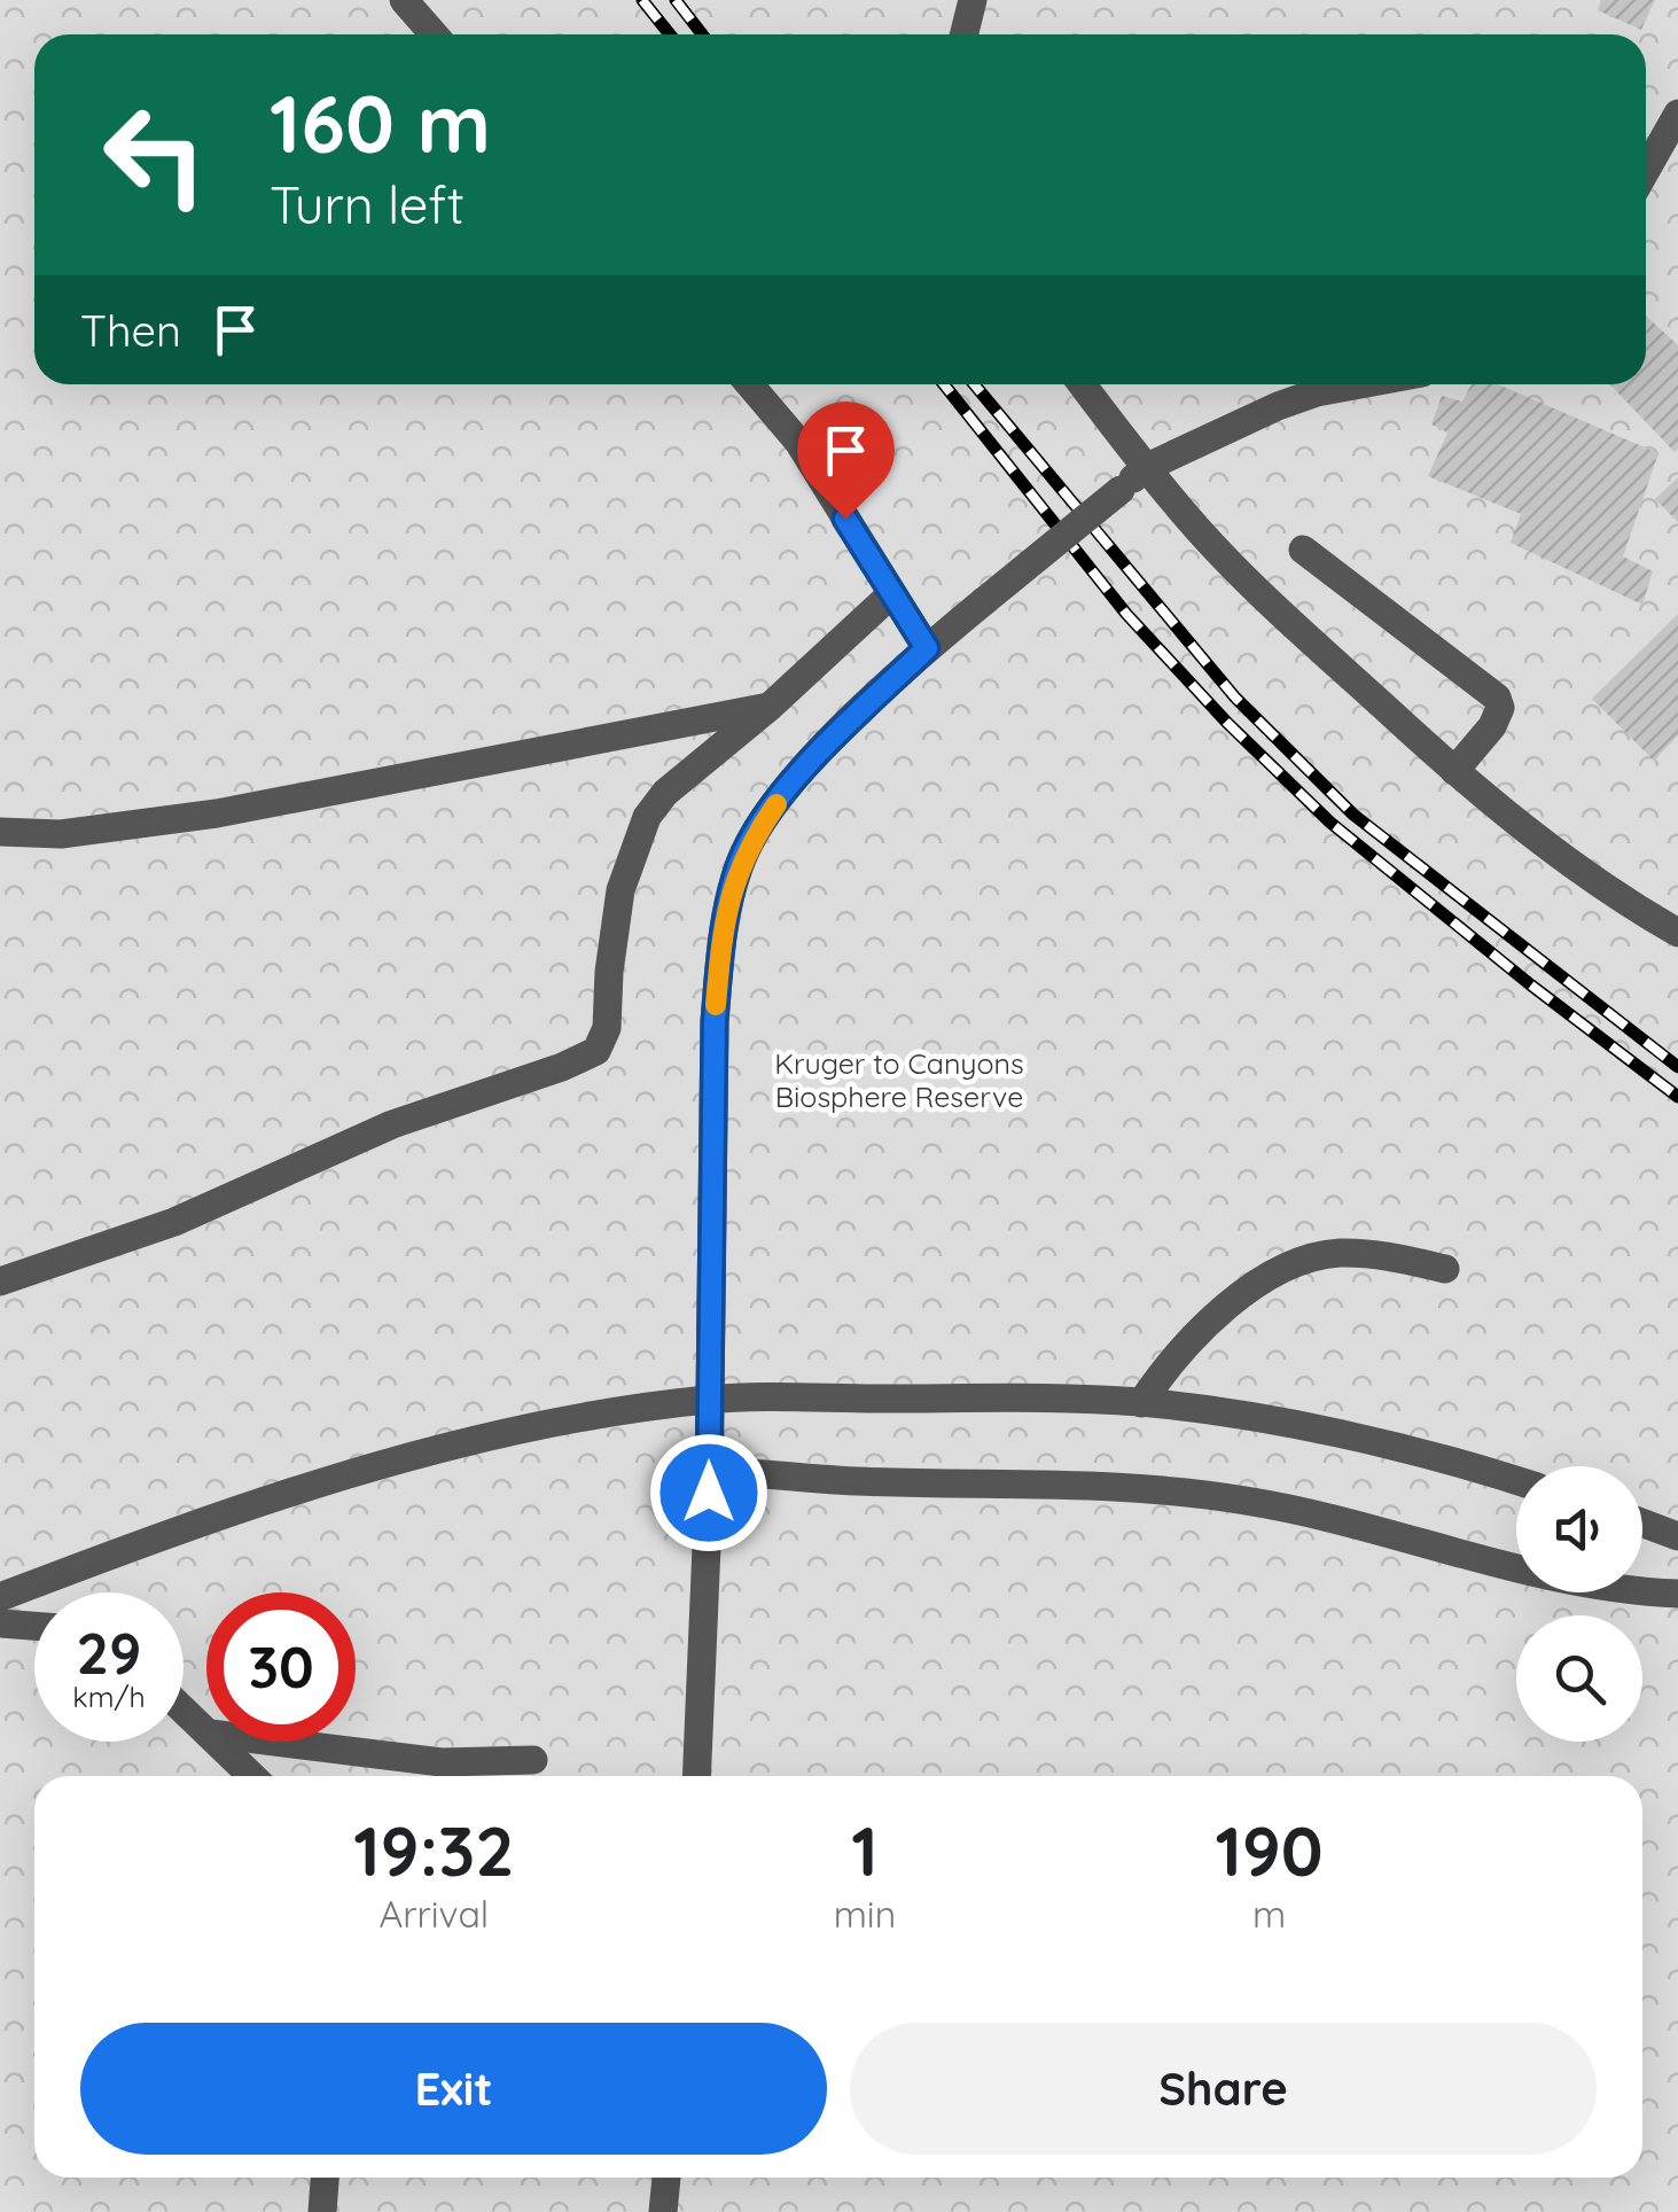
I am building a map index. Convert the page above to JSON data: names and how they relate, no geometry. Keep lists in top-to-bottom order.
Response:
{
  "parks": ["Kruger to Canyons Biosphere Reserve"],
  "page": {
    "turn": ["160 m", "Turn left"],
    "then": "Then",
    "speed": "29 km/h",
    "limit": "30",
    "eta": [
      "19:32",
      "Arrival",
      "1",
      "min",
      "190",
      "m"
    ],
    "buttons": ["Exit", "Share"]
  }
}
